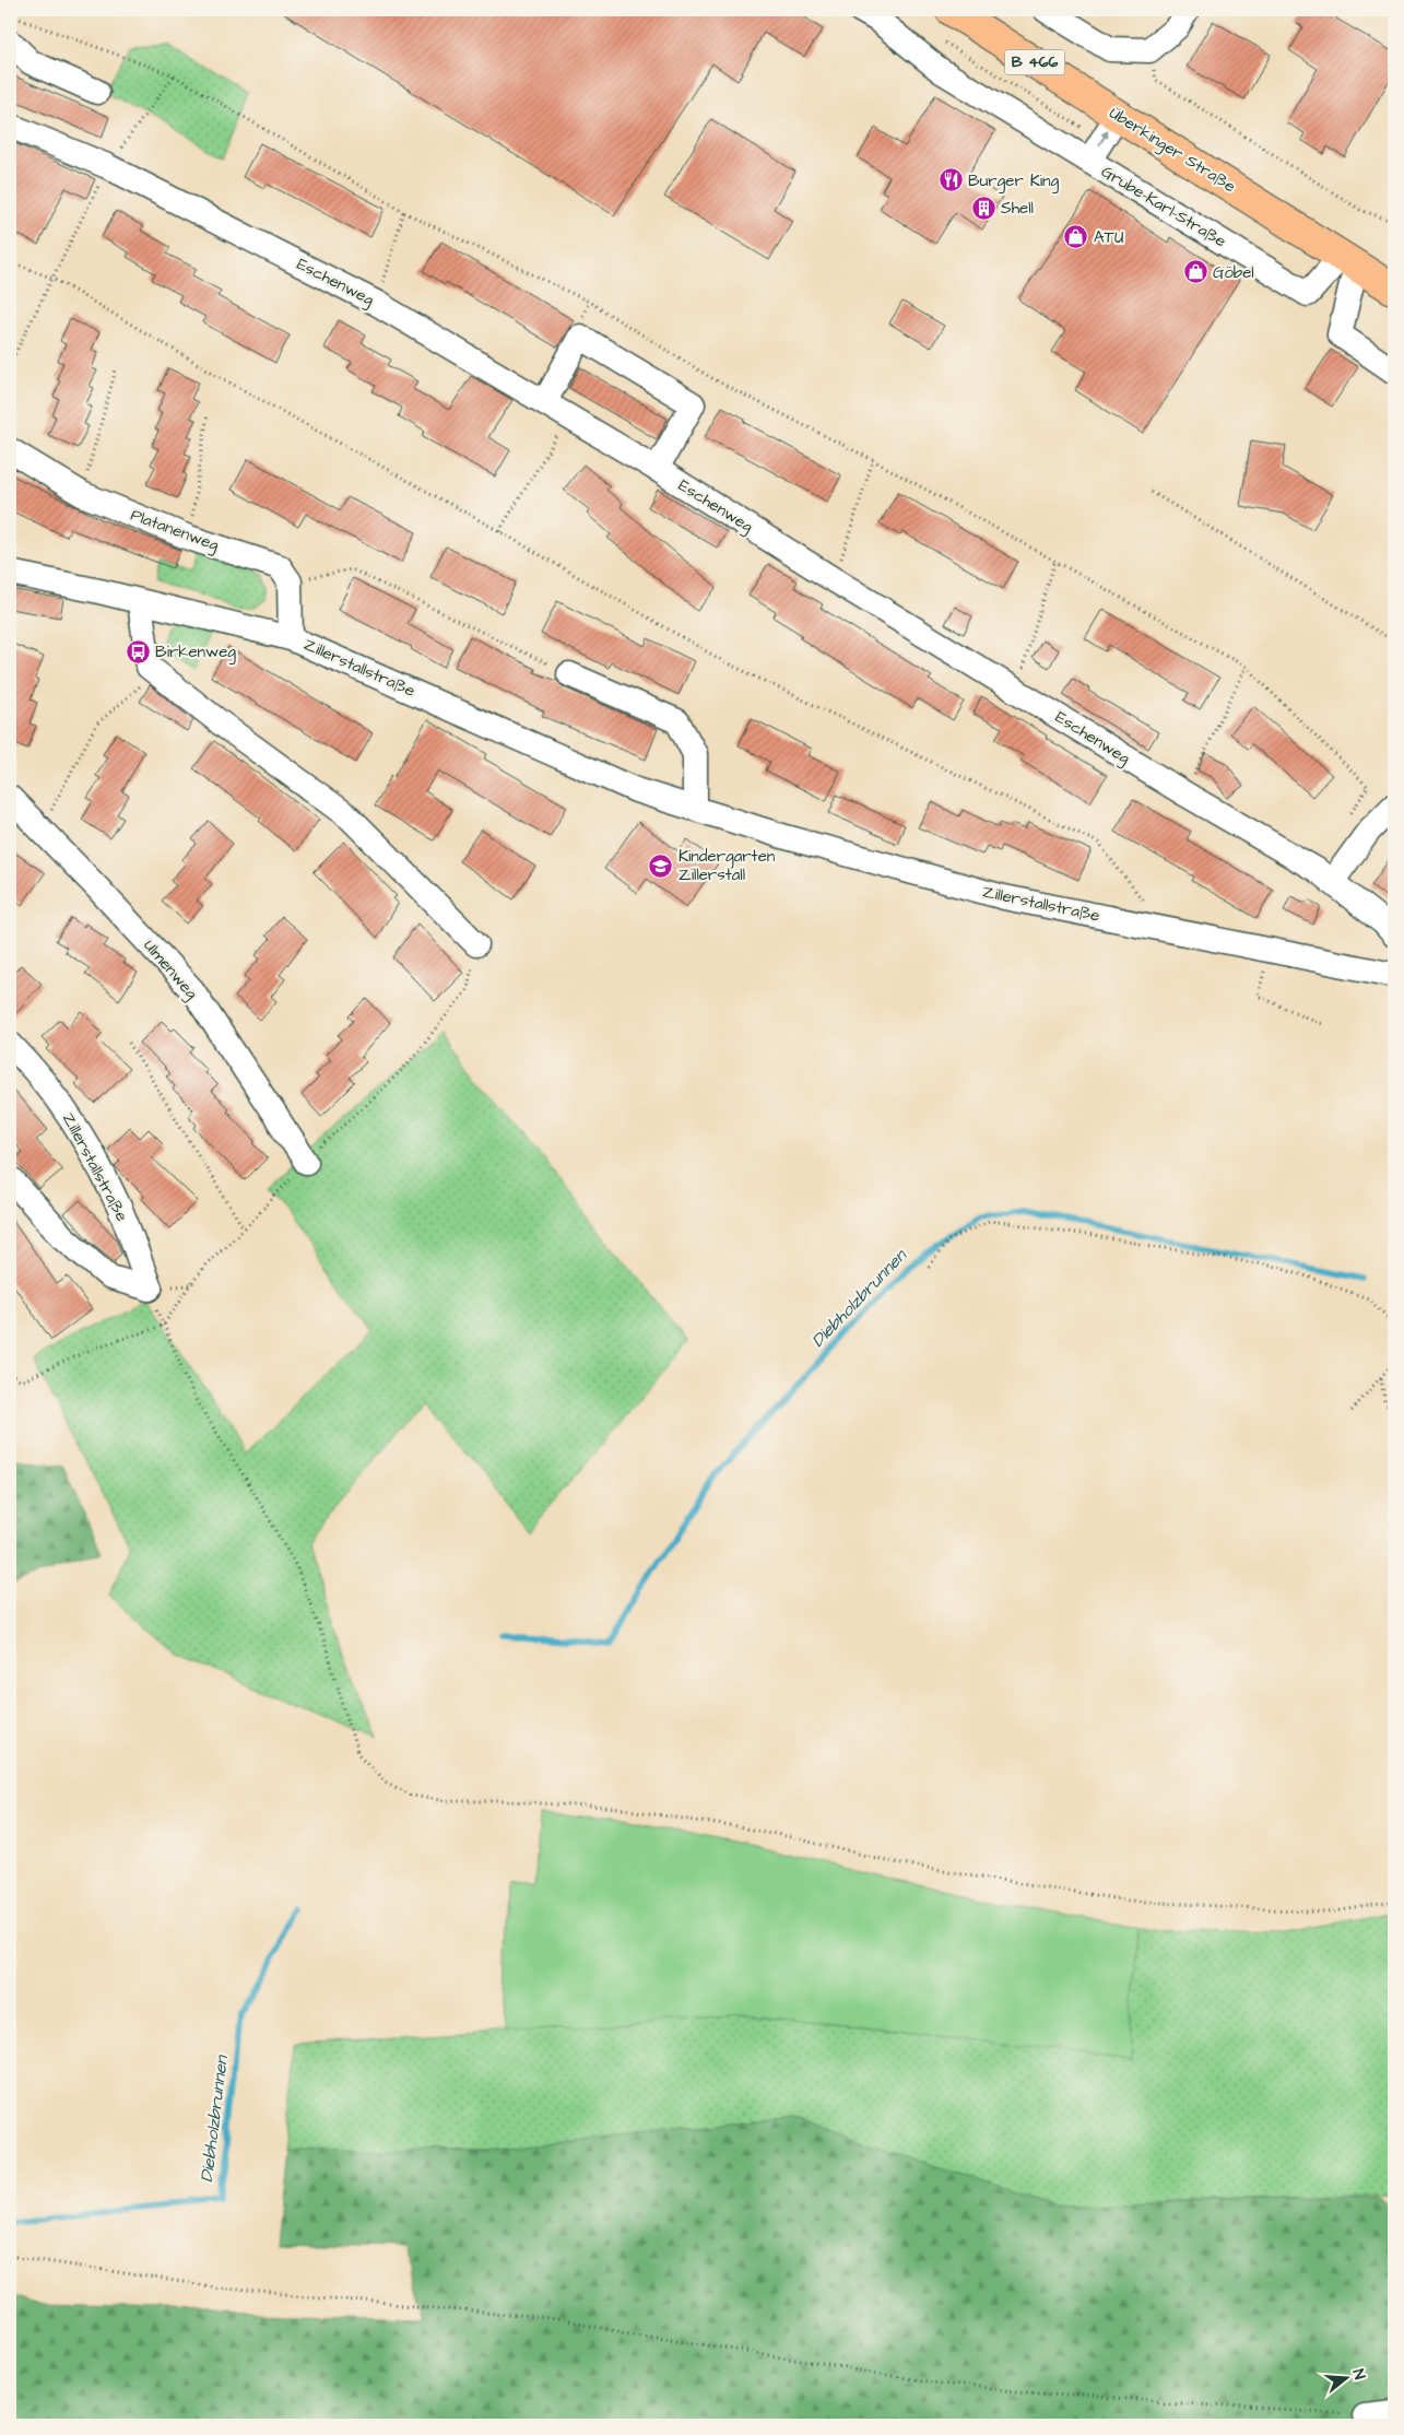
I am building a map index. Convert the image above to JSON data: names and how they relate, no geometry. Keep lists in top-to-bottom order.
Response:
{
  "streets": {
    "main road": ["B 466", "Überkinger Straße"],
    "street": [
      "Grube-Karl-Straße",
      "Eschenweg",
      "Platanenweg",
      "Zillerstallstraße",
      "Ulmenweg"
    ]
  },
  "crossings": [
    ["Überkinger Straße", "Grube-Karl-Straße"]
  ],
  "water": ["Diebholzbrunnen"],
  "places": {
    "restaurant": ["Burger King"],
    "building": ["Shell"],
    "shop": ["ATU", "Göbel"],
    "bus stop": ["Birkenweg"],
    "school or university": ["Kindergarten Zillerstall"]
  },
  "north": "right"
}
